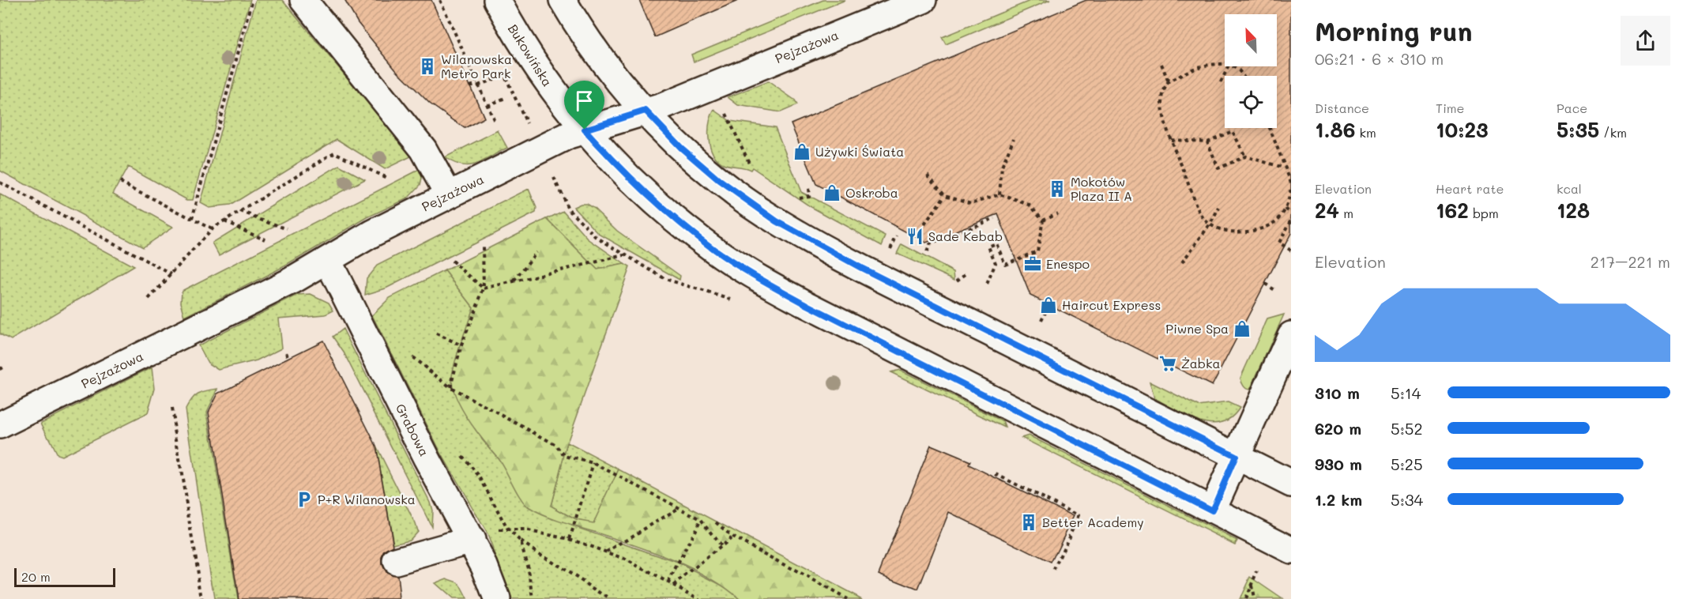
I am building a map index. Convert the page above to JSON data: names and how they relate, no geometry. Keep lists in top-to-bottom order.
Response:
{
  "streets": {
    "street": ["Pejzażowa", "Bukowińska", "Grabowa"]
  },
  "crossings": [
    ["Pejzażowa", "Bukowińska"],
    ["Pejzażowa", "Grabowa"]
  ],
  "places": {
    "building": ["Wilanowska Metro Park", "Mokotów Plaza II A", "Better Academy"],
    "shop": [
      "Używki Świata",
      "Oskroba",
      "Haircut Express",
      "Piwne Spa"
    ],
    "restaurant": ["Sade Kebab"],
    "office": ["Enespo"],
    "supermarket": ["Żabka"],
    "parking": ["P+R Wilanowska"]
  },
  "scale_bar": "20 m",
  "north": "top left",
  "page": {
    "heading": ["Morning run", "06:21 · 6 × 310 m"],
    "stats": [
      ["Distance", "1.86 km"],
      ["Time", "10:23"],
      ["Pace", "5:35 /km"],
      ["Elevation", "24 m"],
      ["Heart rate", "162 bpm"],
      ["kcal", "128"]
    ],
    "chart": ["Elevation", "217–221 m"],
    "list": [
      {
        "name": "310 m",
        "note": "5:14"
      },
      {
        "name": "620 m",
        "note": "5:52"
      },
      {
        "name": "930 m",
        "note": "5:25"
      },
      {
        "name": "1.2 km",
        "note": "5:34"
      }
    ],
    "scale": "20 m"
  }
}
